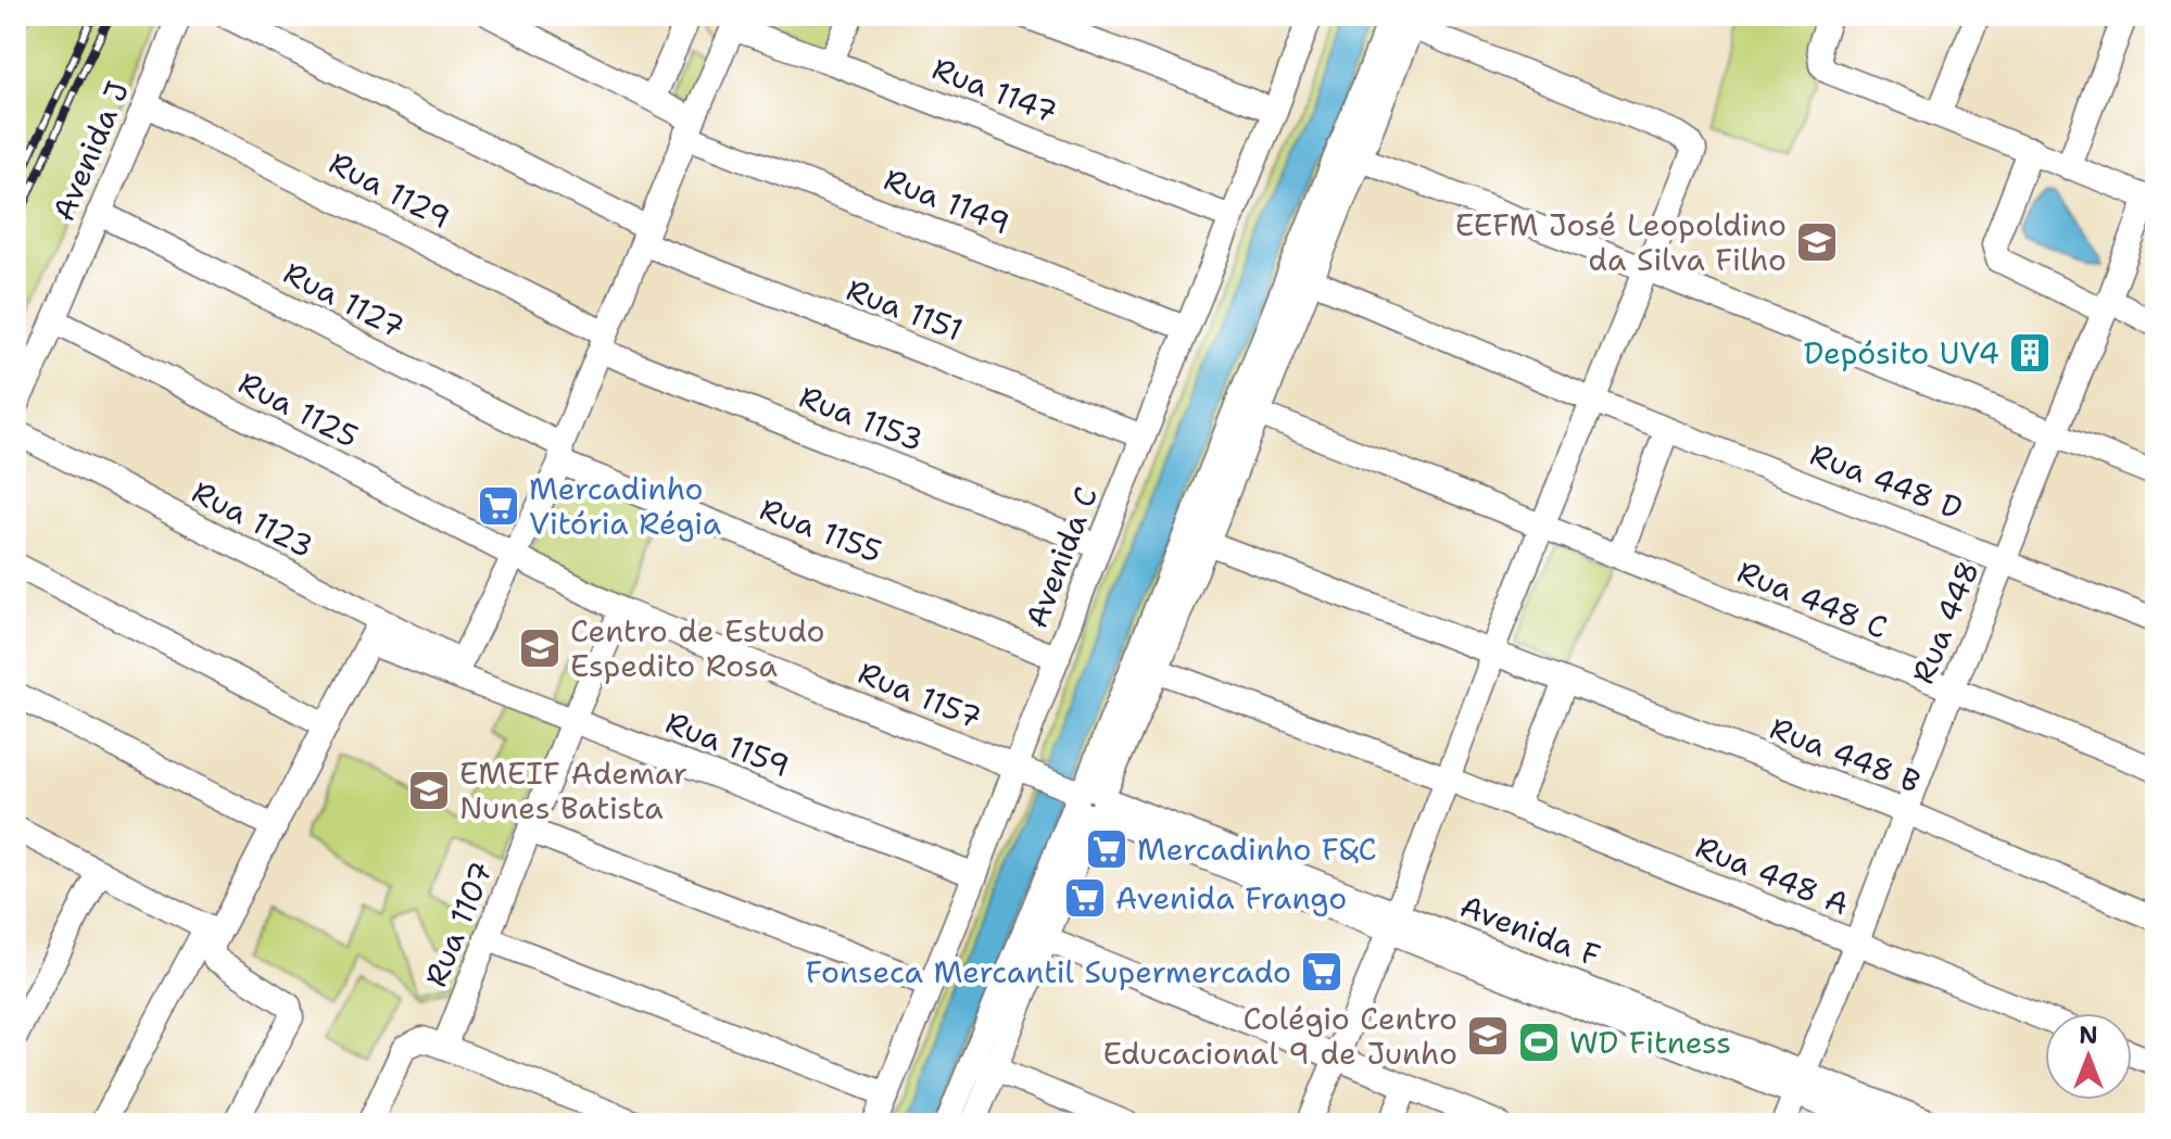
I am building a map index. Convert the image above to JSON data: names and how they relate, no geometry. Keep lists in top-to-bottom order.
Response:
{
  "streets": {
    "street": [
      "Rua 1147",
      "Avenida J",
      "Rua 1129",
      "Rua 1149",
      "Rua 1127",
      "Rua 1151",
      "Rua 1125",
      "Rua 1153",
      "Rua 448 D",
      "Rua 1123",
      "Rua 1155",
      "Avenida C",
      "Rua 448 C",
      "Rua 448",
      "Rua 1157",
      "Rua 1159",
      "Rua 448 B",
      "Rua 448 A",
      "Rua 1107",
      "Avenida F"
    ]
  },
  "crossings": [
    ["Rua 1147", "Avenida C"],
    ["Avenida J", "Rua 1129"],
    ["Avenida J", "Rua 1127"],
    ["Avenida J", "Rua 1125"],
    ["Rua 1129", "Rua 1153"],
    ["Rua 1149", "Avenida C"],
    ["Rua 1127", "Rua 1155"],
    ["Rua 1151", "Avenida C"],
    ["Rua 1125", "Rua 1157"],
    ["Rua 1153", "Avenida C"],
    ["Rua 448 D", "Rua 448"],
    ["Rua 1123", "Rua 1159"],
    ["Rua 1155", "Avenida C"],
    ["Avenida C", "Rua 1157"],
    ["Avenida C", "Rua 1159"],
    ["Rua 448 C", "Rua 448"],
    ["Rua 448", "Rua 448 B"],
    ["Rua 448", "Rua 448 A"],
    ["Rua 448", "Avenida F"],
    ["Rua 1157", "Rua 1107"],
    ["Rua 1157", "Avenida F"],
    ["Rua 1159", "Rua 1107"]
  ],
  "places": {
    "school or university": [
      "EEFM José Leopoldino da Silva Filho",
      "Centro de Estudo Espedito Rosa",
      "EMEIF Ademar Nunes Batista",
      "Colégio Centro Educacional 9 de Junho"
    ],
    "building": ["Depósito UV4"],
    "supermarket": [
      "Mercadinho Vitória Régia",
      "Mercadinho F&C",
      "Avenida Frango",
      "Fonseca Mercantil Supermercado"
    ],
    "sports": ["WD Fitness"]
  },
  "north": "top"
}
